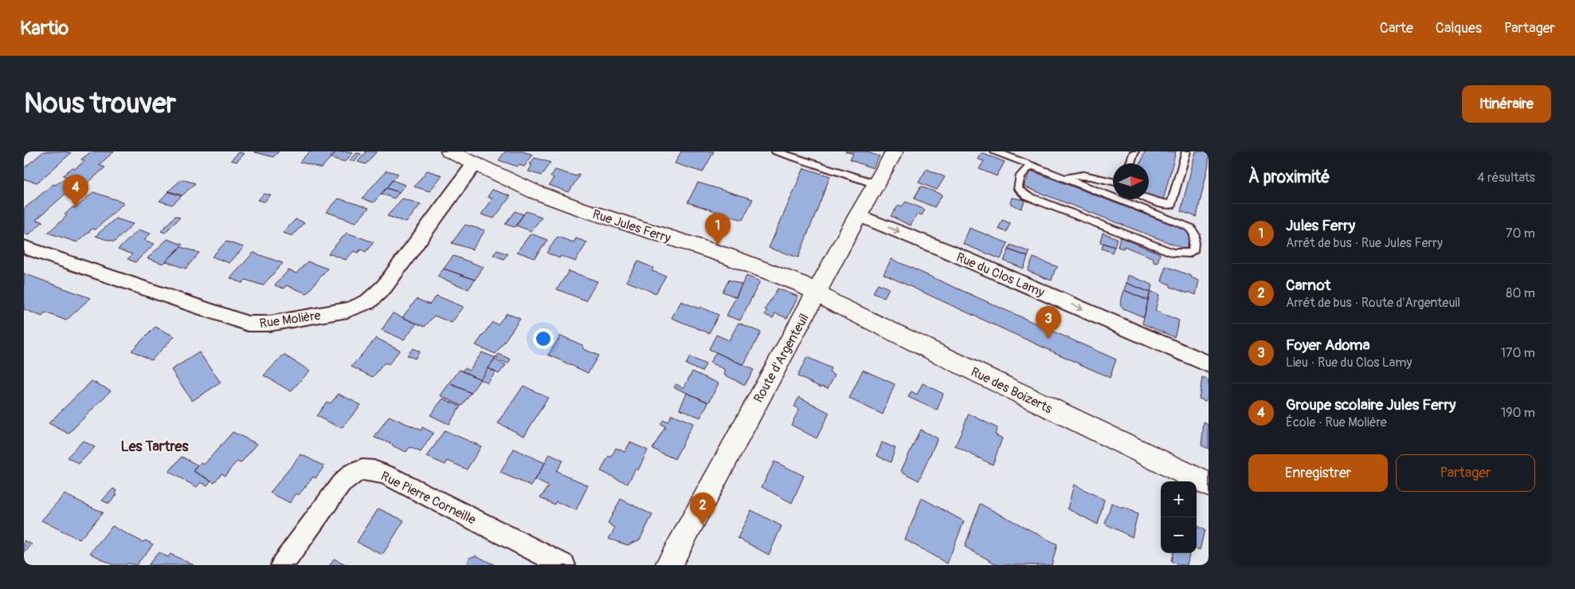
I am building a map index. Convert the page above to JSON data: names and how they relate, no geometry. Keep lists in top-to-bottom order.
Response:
{
  "streets": {
    "street": [
      "Rue Jules Ferry",
      "Rue du Clos Lamy",
      "Rue Molière",
      "Route d'Argenteuil",
      "Rue des Boizerts",
      "Rue Pierre Corneille"
    ]
  },
  "crossings": [
    ["Rue Jules Ferry", "Rue Molière"],
    ["Rue Jules Ferry", "Route d'Argenteuil"],
    ["Rue Jules Ferry", "Rue des Boizerts"],
    ["Rue du Clos Lamy", "Route d'Argenteuil"],
    ["Route d'Argenteuil", "Rue des Boizerts"]
  ],
  "one_way": ["Rue du Clos Lamy"],
  "districts": ["Les Tartres"],
  "north": "right",
  "page": {
    "header": "Kartio",
    "nav": ["Carte", "Calques", "Partager"],
    "buttons": [
      "Itinéraire",
      ["Enregistrer", "Partager"]
    ],
    "title": "Nous trouver",
    "heading": ["À proximité", "4 résultats"],
    "pins": [
      "4",
      "1",
      "3",
      "2"
    ],
    "list": [
      {
        "mark": "1",
        "name": "Jules Ferry",
        "note": "Arrêt de bus · Rue Jules Ferry",
        "value": "70 m"
      },
      {
        "mark": "2",
        "name": "Carnot",
        "note": "Arrêt de bus · Route d'Argenteuil",
        "value": "80 m"
      },
      {
        "mark": "3",
        "name": "Foyer Adoma",
        "note": "Lieu · Rue du Clos Lamy",
        "value": "170 m"
      },
      {
        "mark": "4",
        "name": "Groupe scolaire Jules Ferry",
        "note": "École · Rue Molière",
        "value": "190 m"
      }
    ],
    "map_buttons": ["+", "−"]
  }
}
